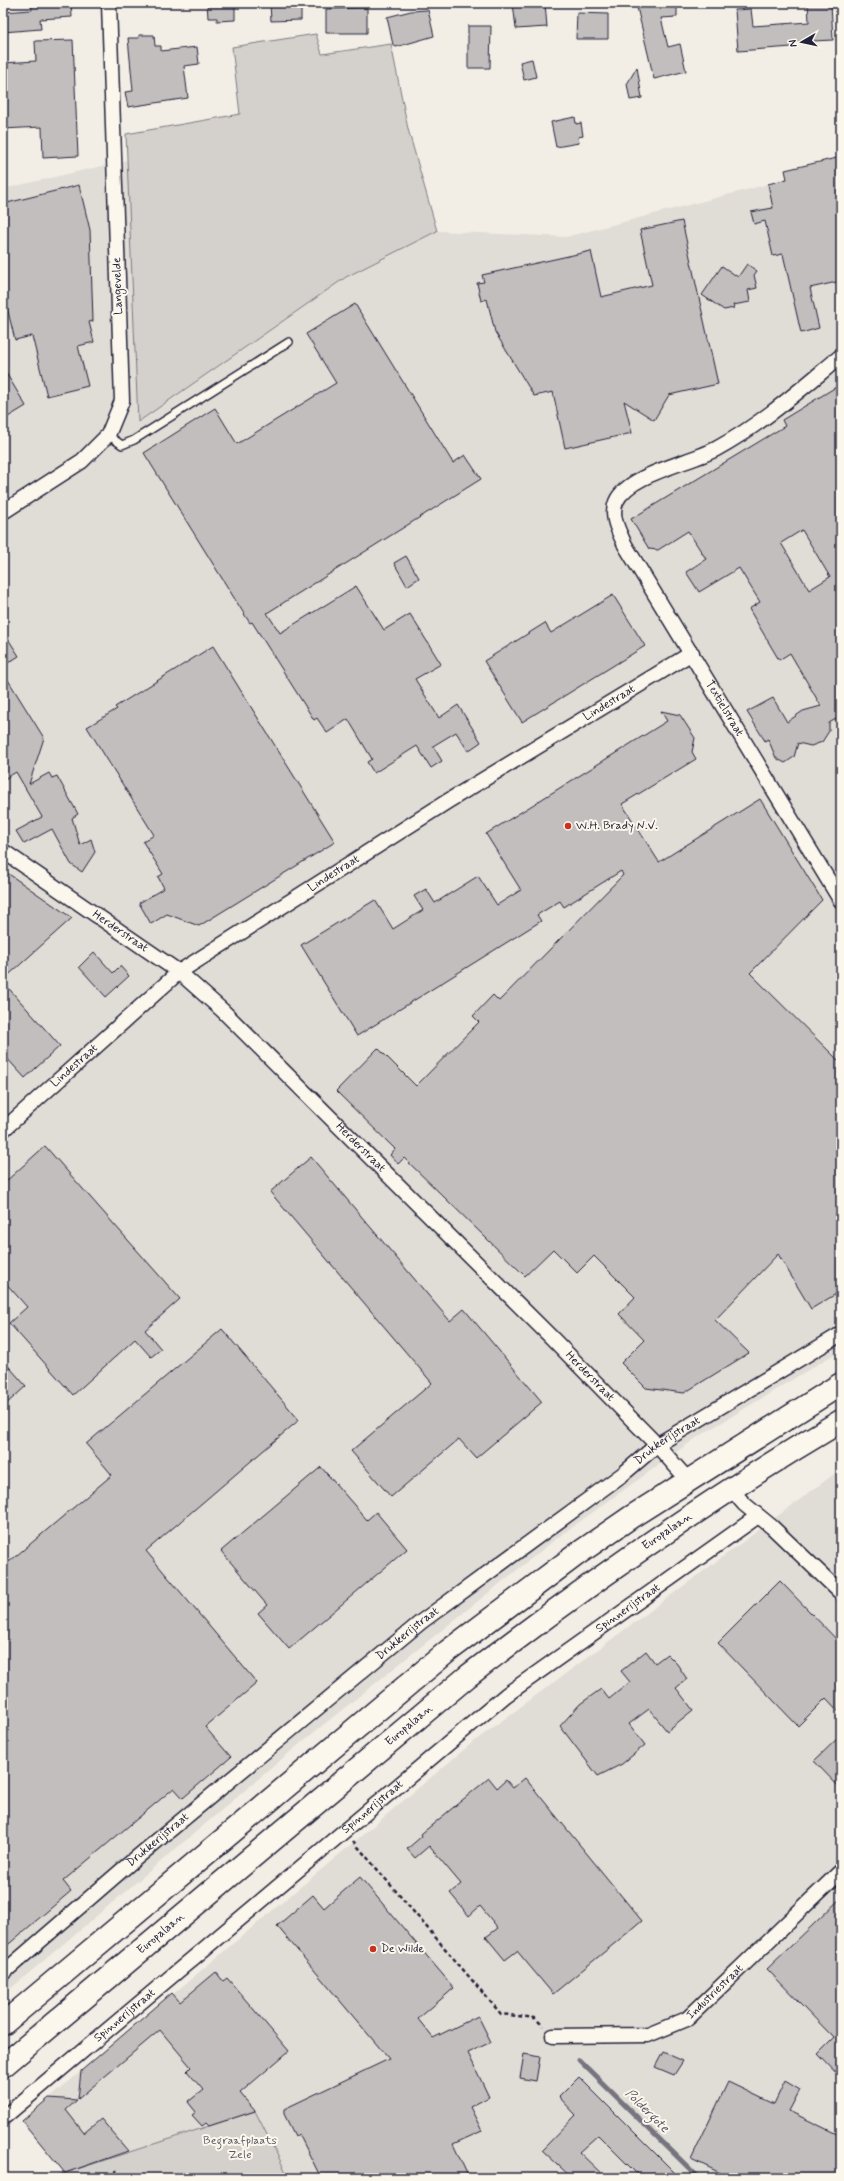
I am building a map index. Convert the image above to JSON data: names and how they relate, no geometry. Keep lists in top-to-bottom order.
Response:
{
  "streets": {
    "highway": ["Europalaan"],
    "street": [
      "Langevelde",
      "Lindestraat",
      "Textielstraat",
      "Herderstraat",
      "Drukkerijstraat",
      "Spinnerijstraat",
      "Industriestraat"
    ]
  },
  "crossings": [
    ["Lindestraat", "Textielstraat"],
    ["Lindestraat", "Herderstraat"],
    ["Herderstraat", "Drukkerijstraat"]
  ],
  "water": ["Poldergote"],
  "parks": ["Begraafplaats Zele"],
  "places": ["W.H. Brady N.V.", "De Wilde"],
  "north": "left"
}
